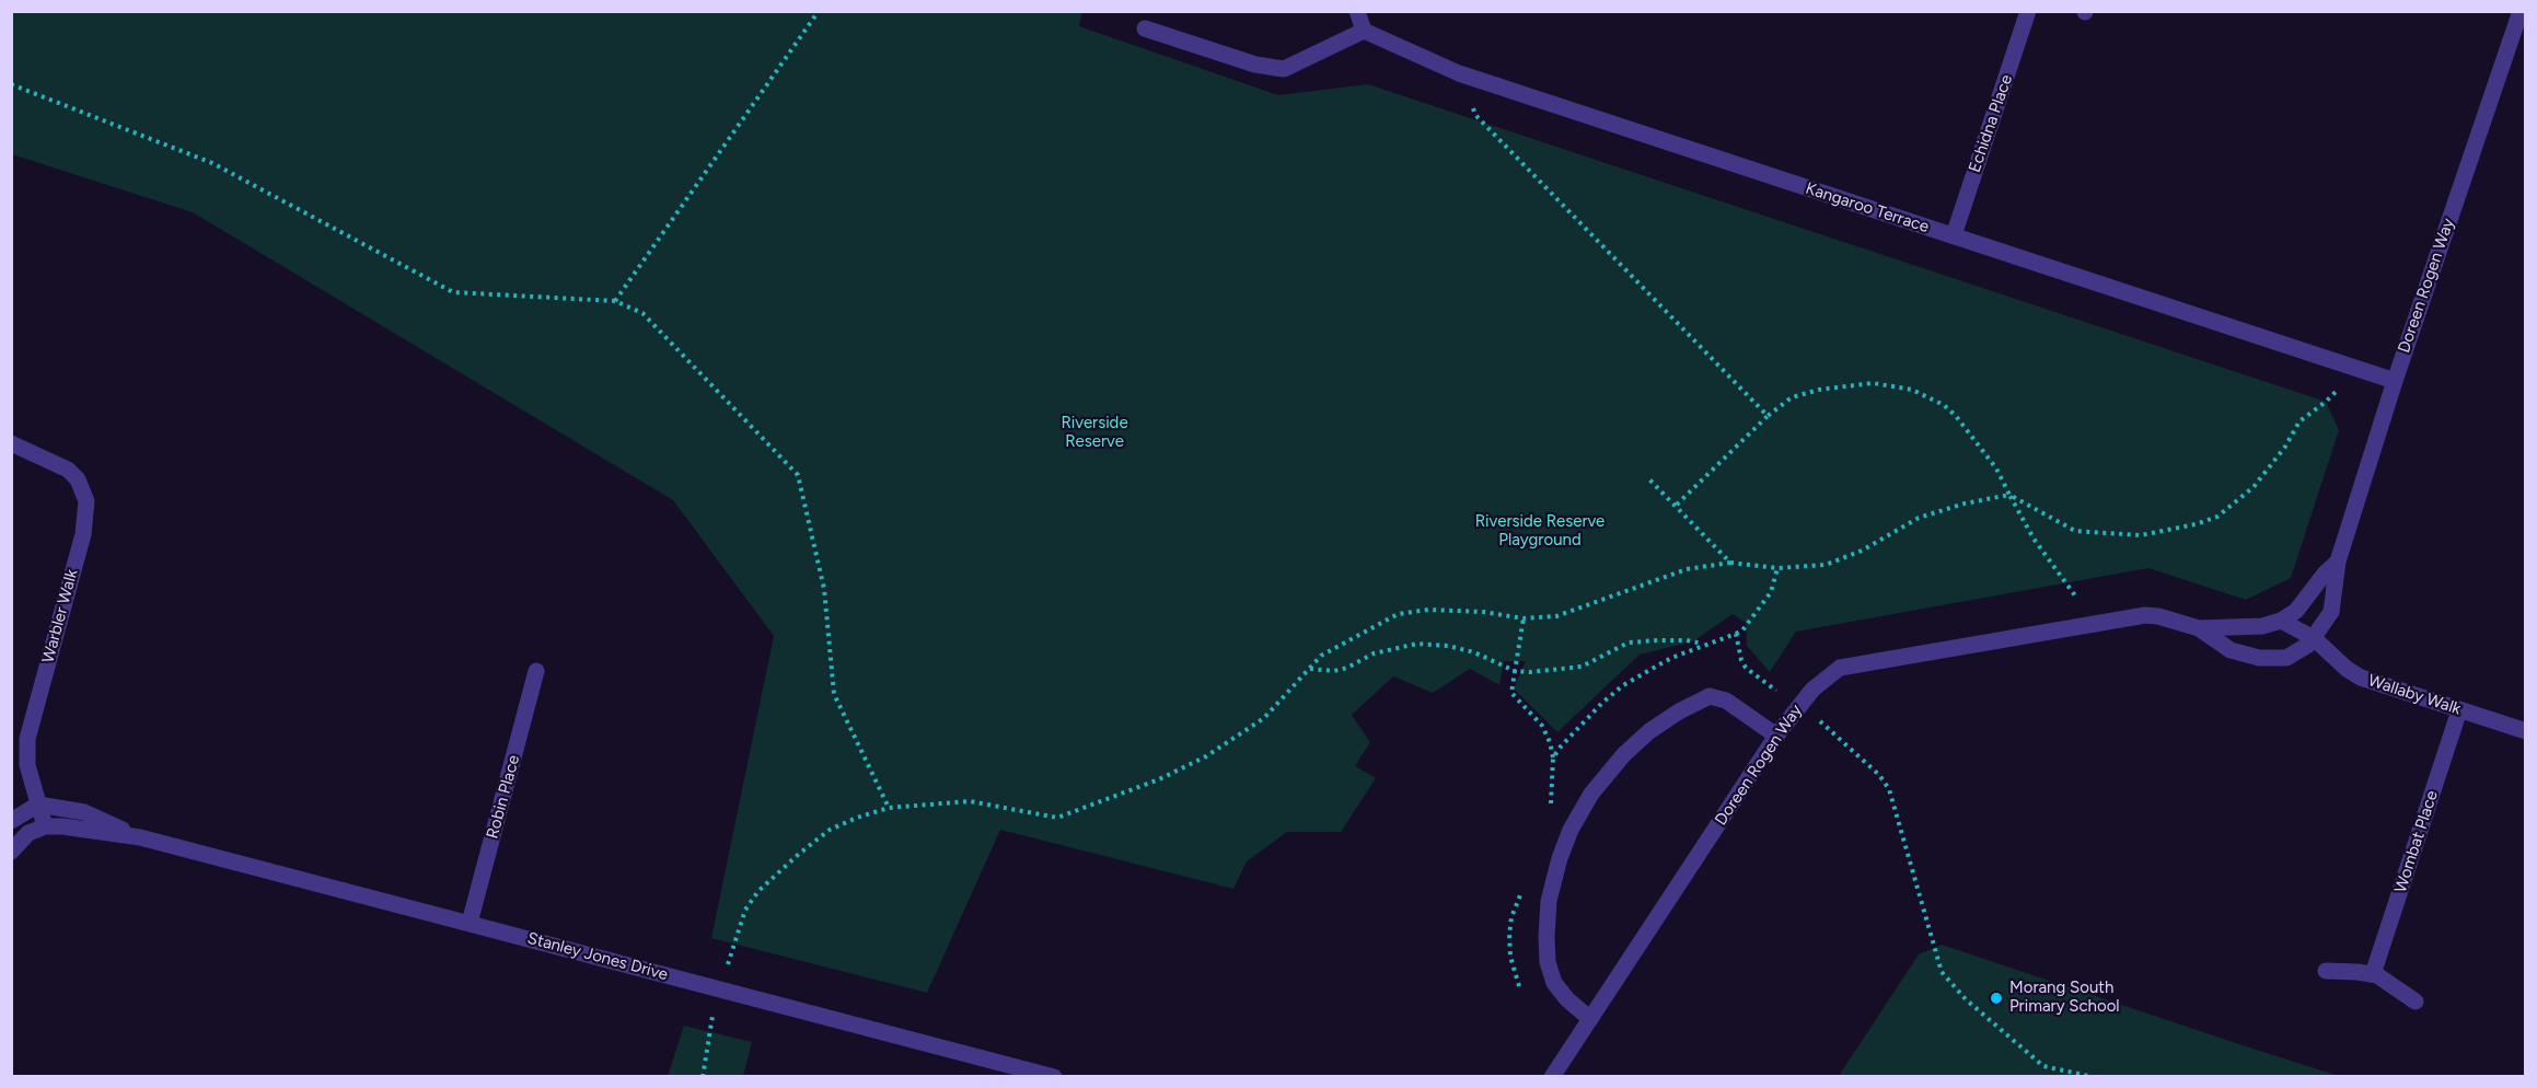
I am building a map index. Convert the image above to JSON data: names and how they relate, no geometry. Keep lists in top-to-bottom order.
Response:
{
  "streets": {
    "street": [
      "Echidna Place",
      "Kangaroo Terrace",
      "Doreen Rogen Way",
      "Warbler Walk",
      "Wallaby Walk",
      "Robin Place",
      "Wombat Place",
      "Stanley Jones Drive"
    ]
  },
  "crossings": [
    ["Echidna Place", "Kangaroo Terrace"],
    ["Kangaroo Terrace", "Doreen Rogen Way"],
    ["Doreen Rogen Way", "Wallaby Walk"],
    ["Warbler Walk", "Stanley Jones Drive"],
    ["Wallaby Walk", "Wombat Place"],
    ["Robin Place", "Stanley Jones Drive"]
  ],
  "parks": ["Riverside Reserve", "Riverside Reserve Playground"],
  "places": ["Morang South Primary School"]
}
